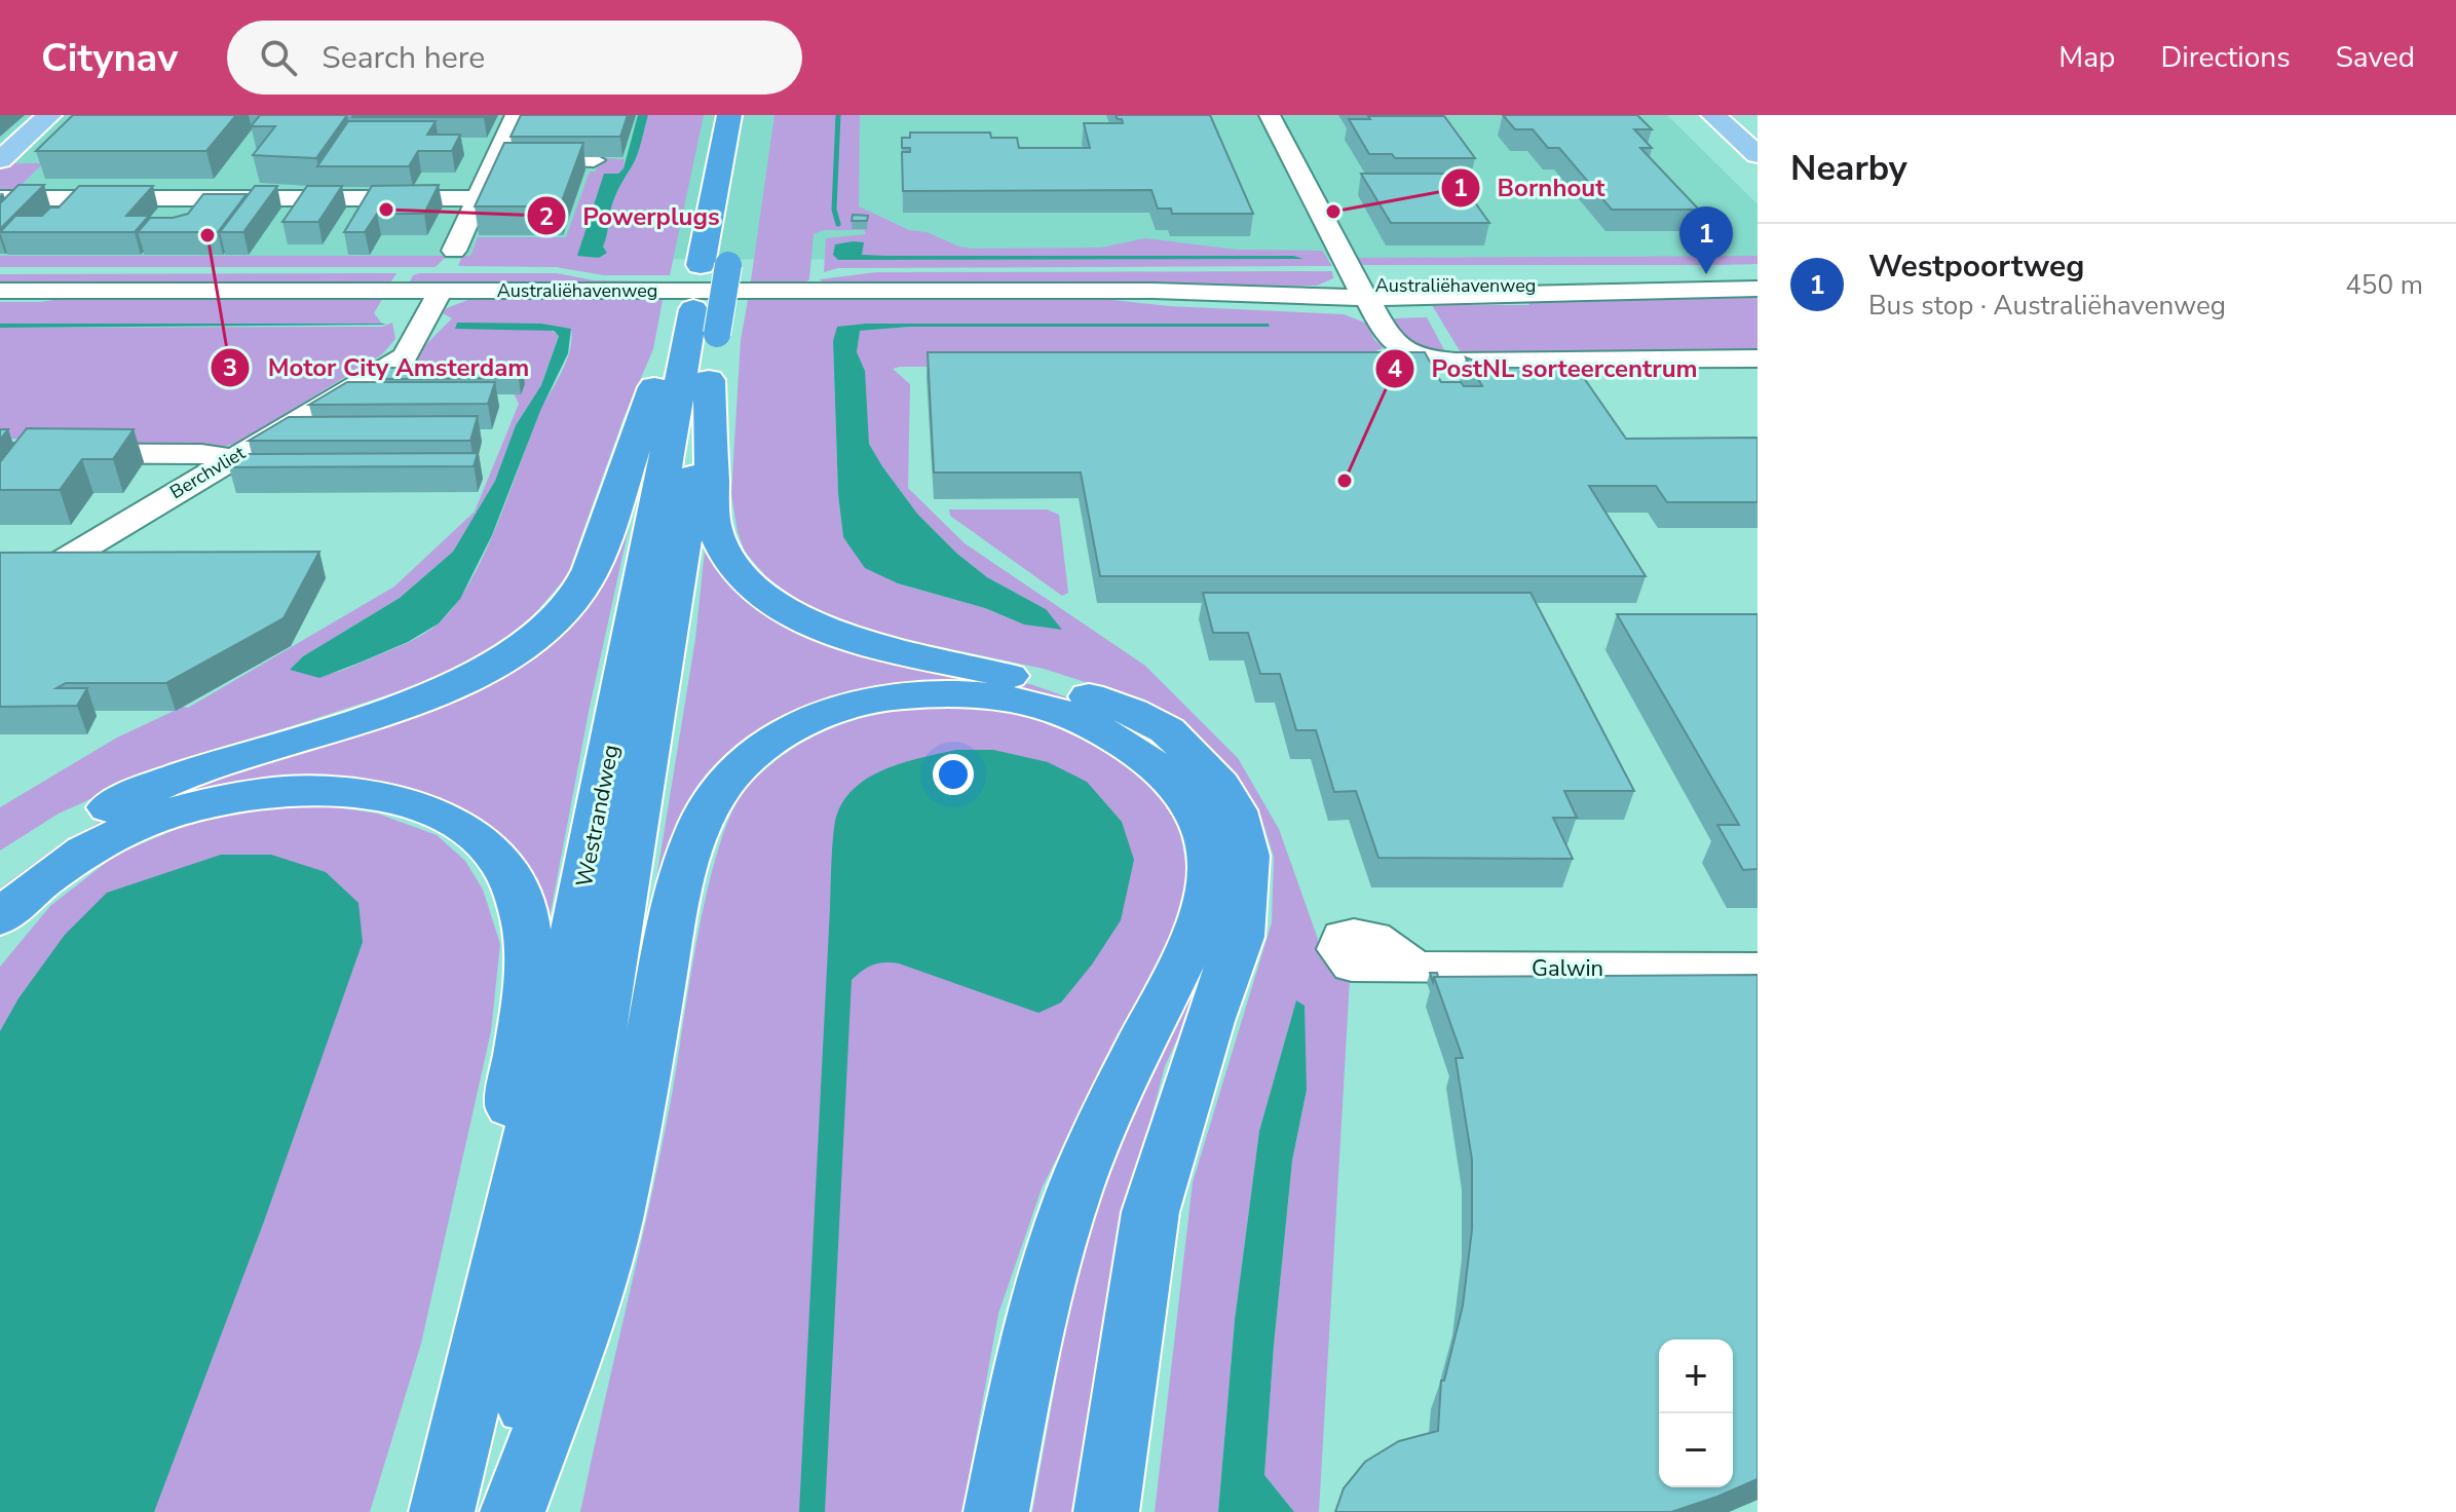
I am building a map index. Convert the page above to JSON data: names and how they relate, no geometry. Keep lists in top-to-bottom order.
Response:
{
  "streets": {
    "highway": ["Westrandweg"],
    "street": ["Australiëhavenweg", "Berchvliet", "Galwin"]
  },
  "crossings": [
    ["Australiëhavenweg", "Berchvliet"]
  ],
  "places": [
    "Powerplugs",
    "Bornhout",
    "Motor City Amsterdam",
    "PostNL sorteercentrum"
  ],
  "page": {
    "header": "Citynav",
    "search": "Search here",
    "nav": ["Map", "Directions", "Saved"],
    "heading": "Nearby",
    "pins": "1",
    "list": [
      {
        "mark": "1",
        "name": "Westpoortweg",
        "note": "Bus stop · Australiëhavenweg",
        "value": "450 m"
      }
    ],
    "map_buttons": ["+", "−"]
  }
}
